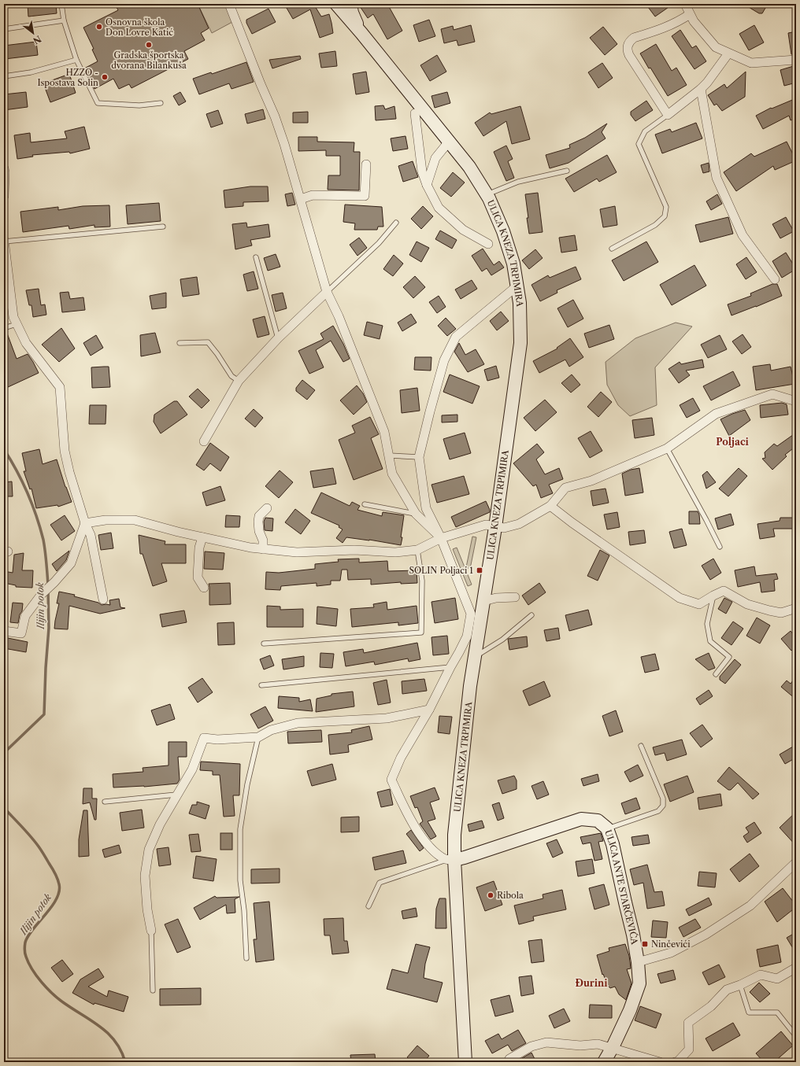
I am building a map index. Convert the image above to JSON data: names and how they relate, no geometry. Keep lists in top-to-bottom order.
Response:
{
  "streets": {
    "main road": ["ULICA KNEZA TRPIMIRA", "ULICA ANTE STARČEVIĆA"]
  },
  "crossings": [
    ["ULICA KNEZA TRPIMIRA", "ULICA ANTE STARČEVIĆA"]
  ],
  "districts": ["Poljaci", "Đurini"],
  "water": ["Ilijin potok"],
  "places": {
    "other": [
      "Osnovna škola Don Lovre Katić",
      "Gradska športska dvorana Bilankuša",
      "HZZO - Ispostava Solin",
      "Ribola"
    ],
    "transit": ["SOLIN Poljaci 1", "Ninčevići"]
  },
  "north": "bottom right"
}
